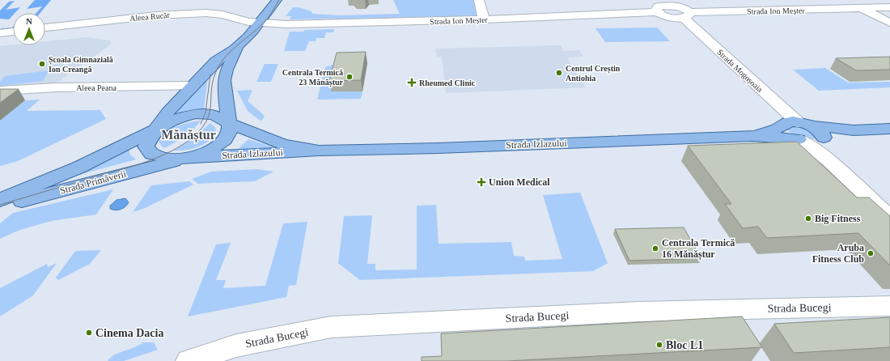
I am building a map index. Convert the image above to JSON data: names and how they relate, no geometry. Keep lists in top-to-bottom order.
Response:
{
  "streets": {
    "main road": ["Strada Izlazului", "Strada Primăverii"],
    "street": [
      "Strada Ion Meșter",
      "Aleea Rucăr",
      "Strada Mogoșoaia",
      "Aleea Peana",
      "Strada Bucegi"
    ]
  },
  "crossings": [
    ["Strada Ion Meșter", "Aleea Rucăr"],
    ["Strada Ion Meșter", "Strada Mogoșoaia"],
    ["Strada Ion Meșter", "Strada Primăverii"],
    ["Aleea Rucăr", "Strada Primăverii"],
    ["Strada Mogoșoaia", "Strada Izlazului"],
    ["Aleea Peana", "Strada Primăverii"],
    ["Strada Izlazului", "Strada Primăverii"]
  ],
  "districts": ["Mănăștur"],
  "places": {
    "other": [
      "Școala Gimnazială Ion Creangă",
      "Centrul Creștin Antiohia",
      "Centrala Termică 23 Mănăștur",
      "Big Fitness",
      "Centrala Termică 16 Mănăștur",
      "Aruba Fitness Club",
      "Cinema Dacia",
      "Bloc L1"
    ],
    "health": ["Rheumed Clinic", "Union Medical"]
  },
  "north": "top"
}
